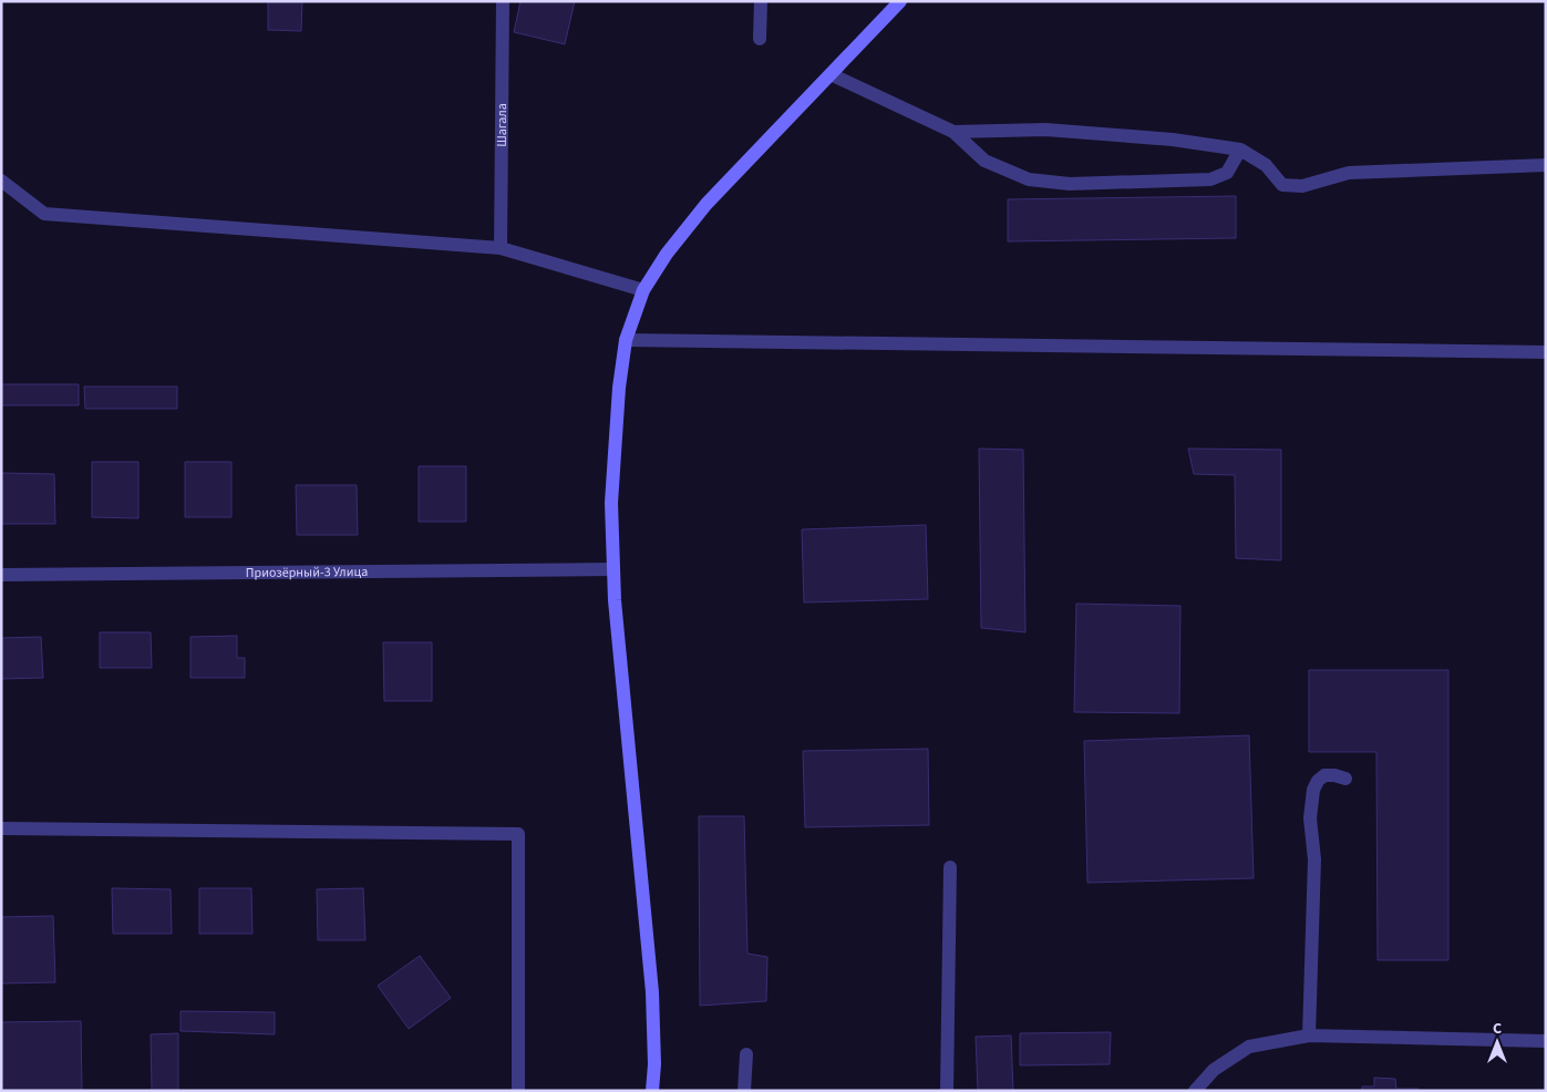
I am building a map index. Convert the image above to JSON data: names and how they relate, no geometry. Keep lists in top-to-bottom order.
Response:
{
  "streets": {
    "street": ["Шагала", "Приозёрный-3 Улица"]
  },
  "north": "top"
}
